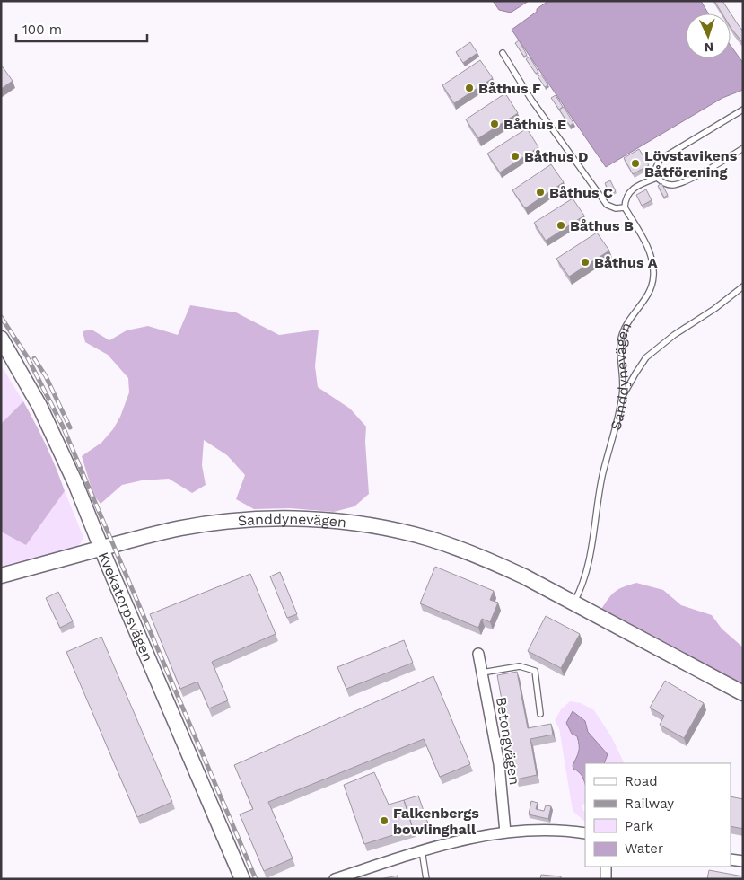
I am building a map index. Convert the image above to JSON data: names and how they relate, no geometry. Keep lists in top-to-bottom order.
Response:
{
  "streets": {
    "street": ["Sanddynevägen", "Kvekatorpsvägen", "Betongvägen"]
  },
  "crossings": [
    ["Sanddynevägen", "Kvekatorpsvägen"]
  ],
  "places": [
    "Båthus F",
    "Båthus E",
    "Båthus D",
    "Lövstavikens Båtförening",
    "Båthus C",
    "Båthus B",
    "Båthus A",
    "Falkenbergs bowlinghall"
  ],
  "legend": [
    "Road",
    "Railway",
    "Park",
    "Water"
  ],
  "scale_bar": "100 m",
  "north": "bottom"
}
